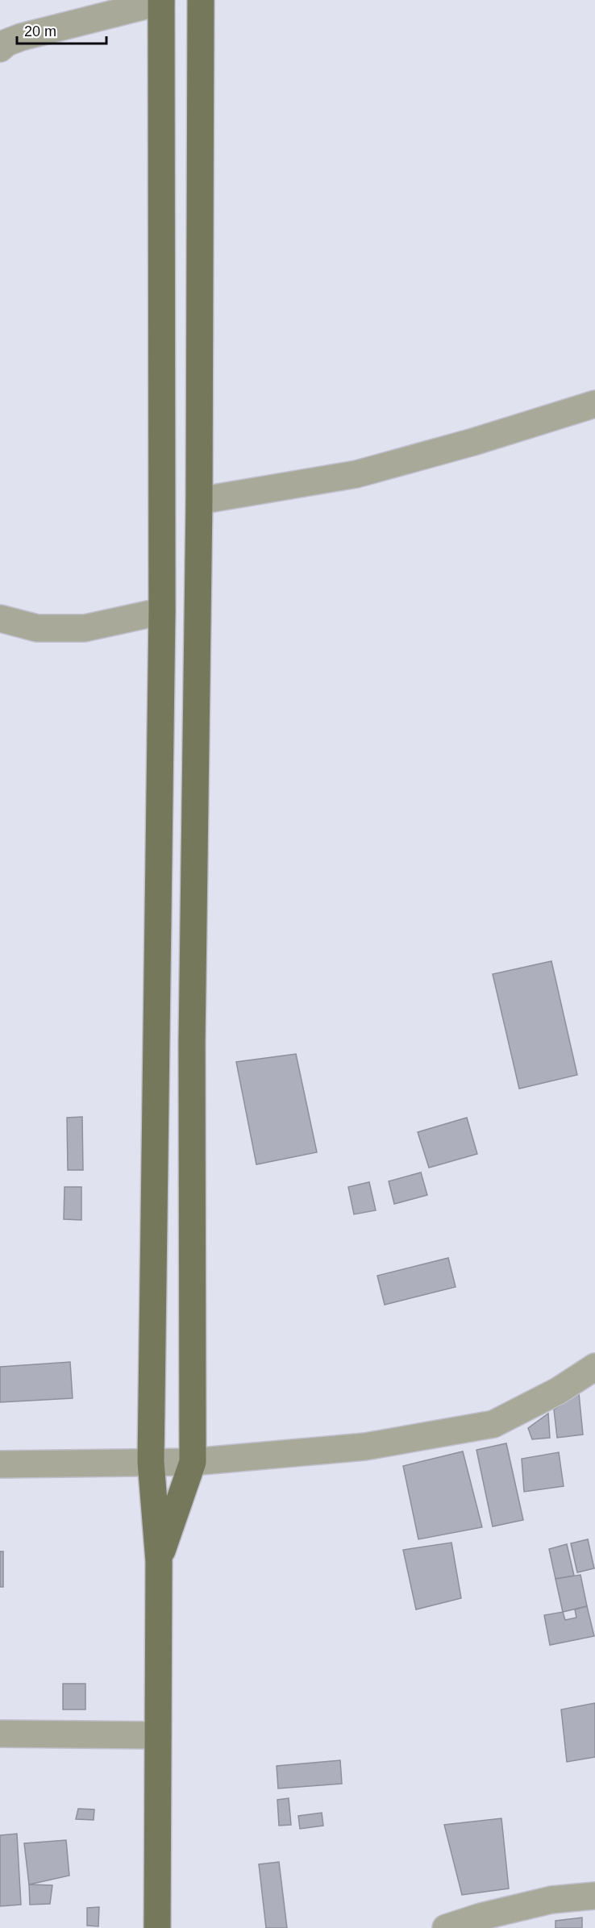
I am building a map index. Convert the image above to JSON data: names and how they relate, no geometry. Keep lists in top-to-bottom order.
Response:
{
  "scale_bar": "20 m"
}
